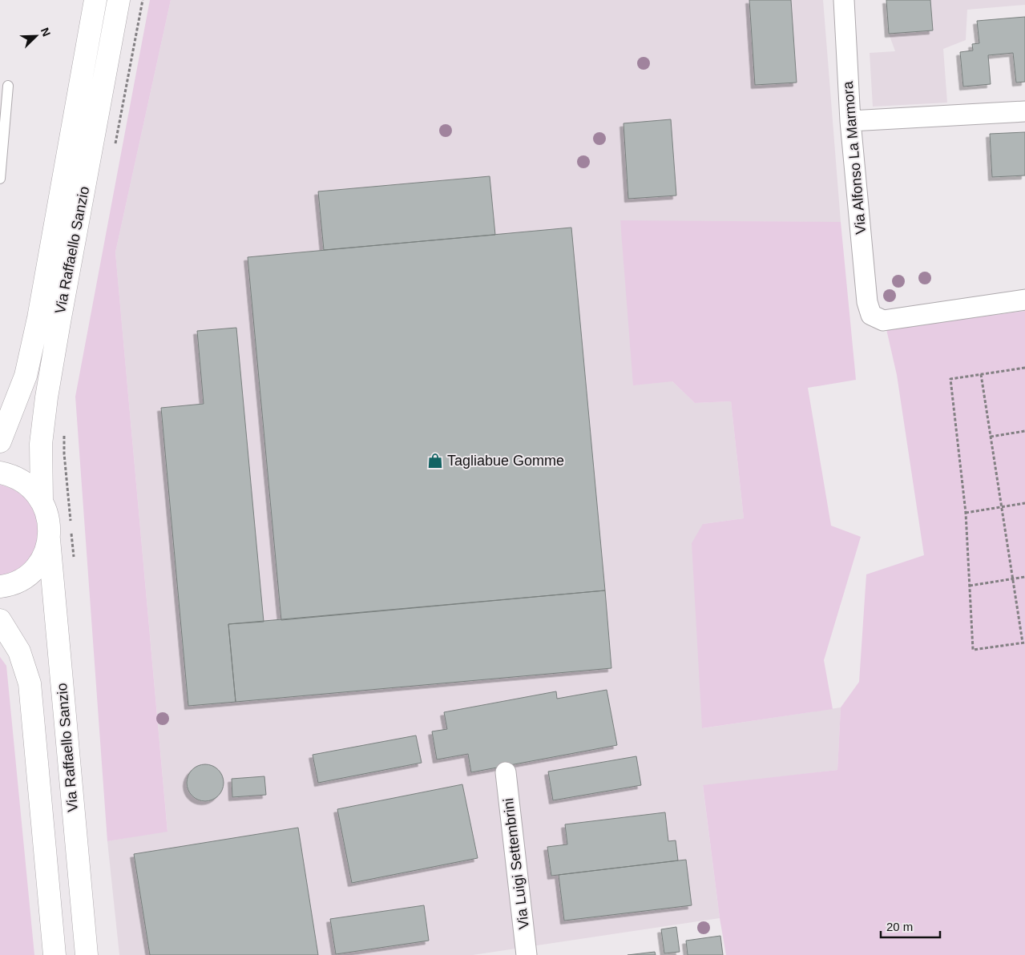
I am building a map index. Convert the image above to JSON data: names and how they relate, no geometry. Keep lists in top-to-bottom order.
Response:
{
  "streets": {
    "street": ["Via Alfonso La Marmora", "Via Raffaello Sanzio", "Via Luigi Settembrini"]
  },
  "places": {
    "shop": ["Tagliabue Gomme"]
  },
  "scale_bar": "20 m",
  "north": "top right"
}
